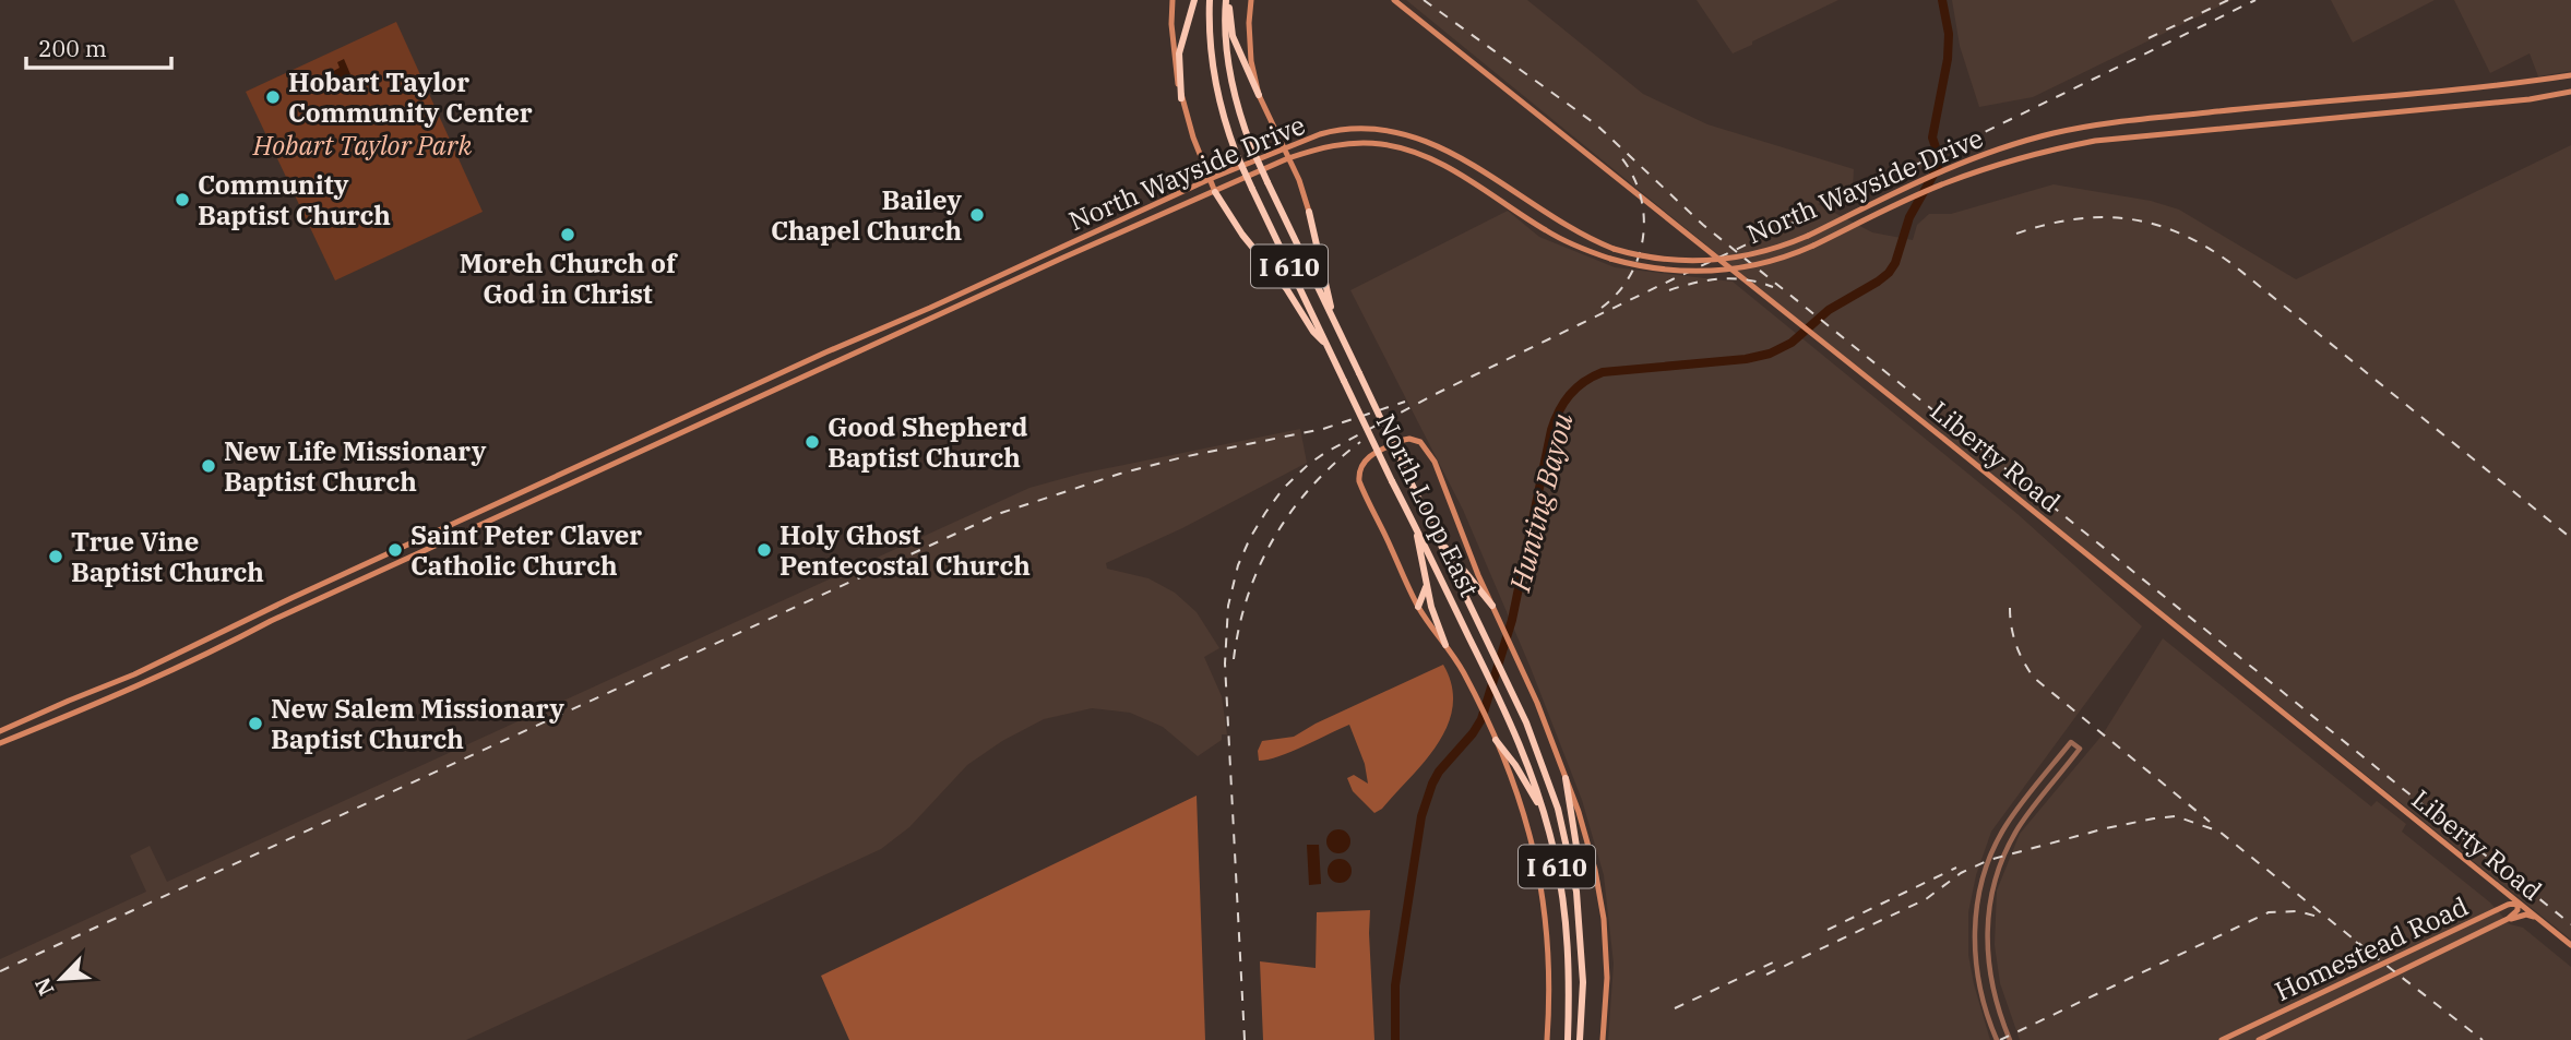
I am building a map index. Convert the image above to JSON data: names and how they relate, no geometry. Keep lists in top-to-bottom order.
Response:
{
  "streets": {
    "highway": ["I 610", "North Loop East"],
    "main road": ["North Wayside Drive", "Liberty Road", "Homestead Road"]
  },
  "crossings": [
    ["Liberty Road", "Homestead Road"]
  ],
  "water": ["Hunting Bayou"],
  "parks": ["Hobart Taylor Park"],
  "places": [
    "Hobart Taylor Community Center",
    "Community Baptist Church",
    "Bailey Chapel Church",
    "Moreh Church of God in Christ",
    "Good Shepherd Baptist Church",
    "New Life Missionary Baptist Church",
    "Saint Peter Claver Catholic Church",
    "Holy Ghost Pentecostal Church",
    "True Vine Baptist Church",
    "New Salem Missionary Baptist Church"
  ],
  "scale_bar": "200 m",
  "north": "bottom left"
}
